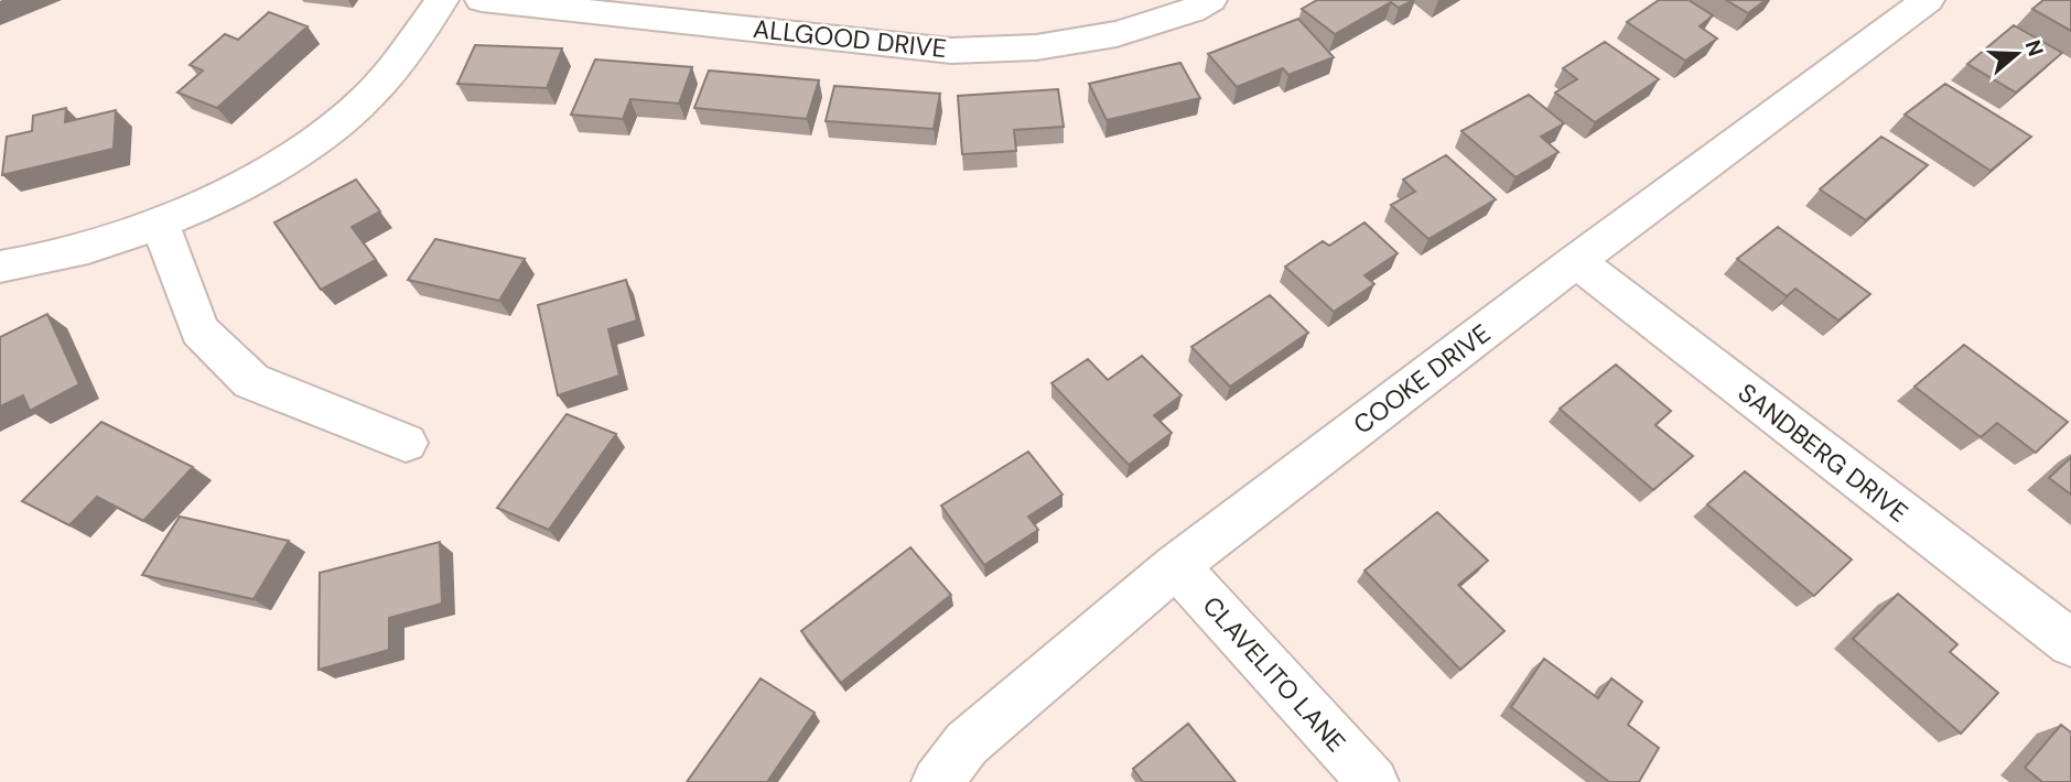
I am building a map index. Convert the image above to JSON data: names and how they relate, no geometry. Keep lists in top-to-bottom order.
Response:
{
  "streets": {
    "street": [
      "ALLGOOD DRIVE",
      "COOKE DRIVE",
      "SANDBERG DRIVE",
      "CLAVELITO LANE"
    ]
  },
  "crossings": [
    ["COOKE DRIVE", "SANDBERG DRIVE"],
    ["COOKE DRIVE", "CLAVELITO LANE"]
  ],
  "north": "right"
}
